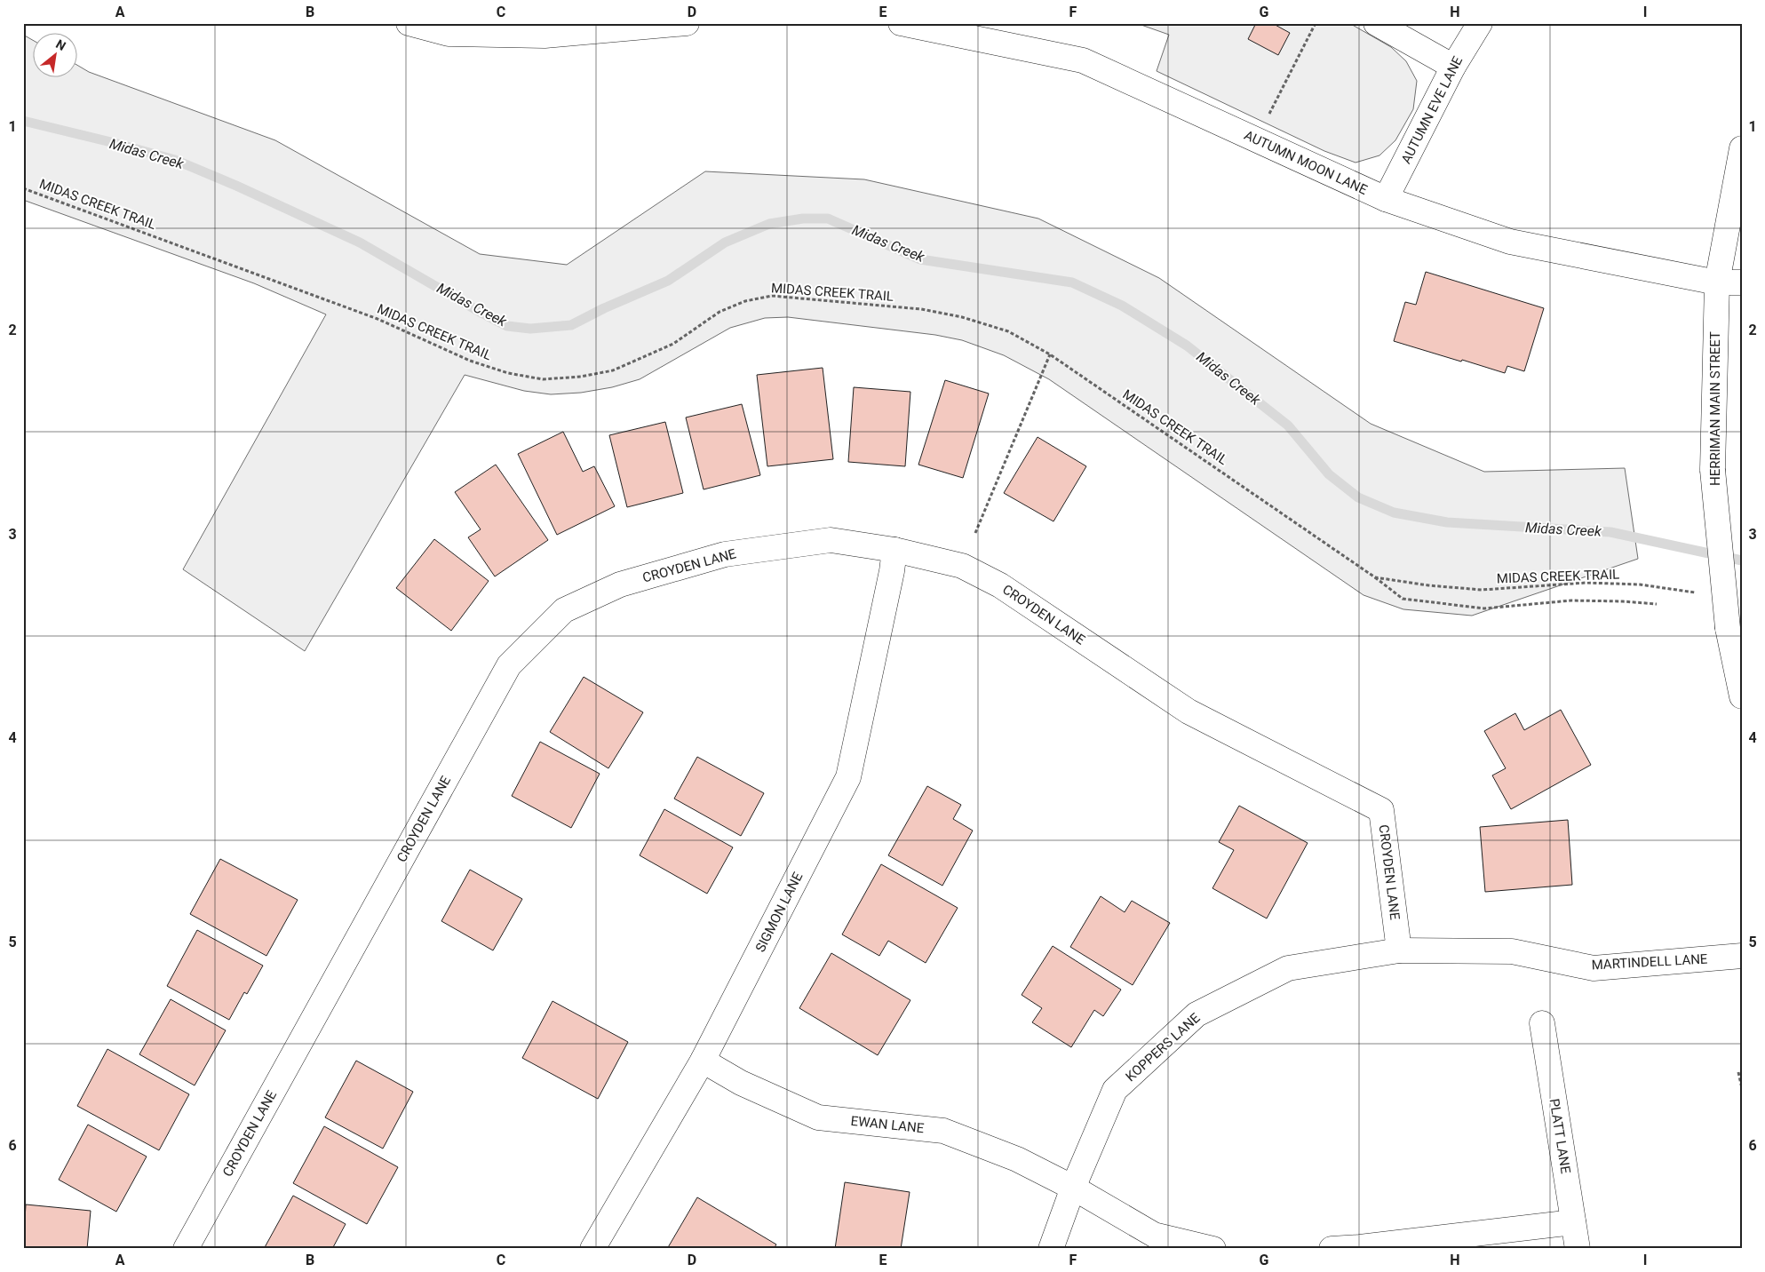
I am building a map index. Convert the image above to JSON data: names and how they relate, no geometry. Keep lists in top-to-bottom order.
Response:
{
  "streets": {
    "street": [
      "AUTUMN EVE LANE",
      "AUTUMN MOON LANE",
      "HERRIMAN MAIN STREET",
      "CROYDEN LANE",
      "SIGMON LANE",
      "MARTINDELL LANE",
      "KOPPERS LANE",
      "EWAN LANE",
      "PLATT LANE"
    ],
    "path": ["MIDAS CREEK TRAIL"]
  },
  "crossings": [
    ["AUTUMN EVE LANE", "AUTUMN MOON LANE"],
    ["AUTUMN MOON LANE", "HERRIMAN MAIN STREET"],
    ["CROYDEN LANE", "SIGMON LANE"],
    ["CROYDEN LANE", "MARTINDELL LANE"],
    ["CROYDEN LANE", "KOPPERS LANE"],
    ["SIGMON LANE", "EWAN LANE"],
    ["MARTINDELL LANE", "KOPPERS LANE"],
    ["KOPPERS LANE", "EWAN LANE"]
  ],
  "water": ["Midas Creek"],
  "north": "top right",
  "grid": {
    "columns": [
      "A",
      "B",
      "C",
      "D",
      "E",
      "F",
      "G",
      "H",
      "I"
    ],
    "rows": [
      "1",
      "2",
      "3",
      "4",
      "5",
      "6"
    ]
  }
}
